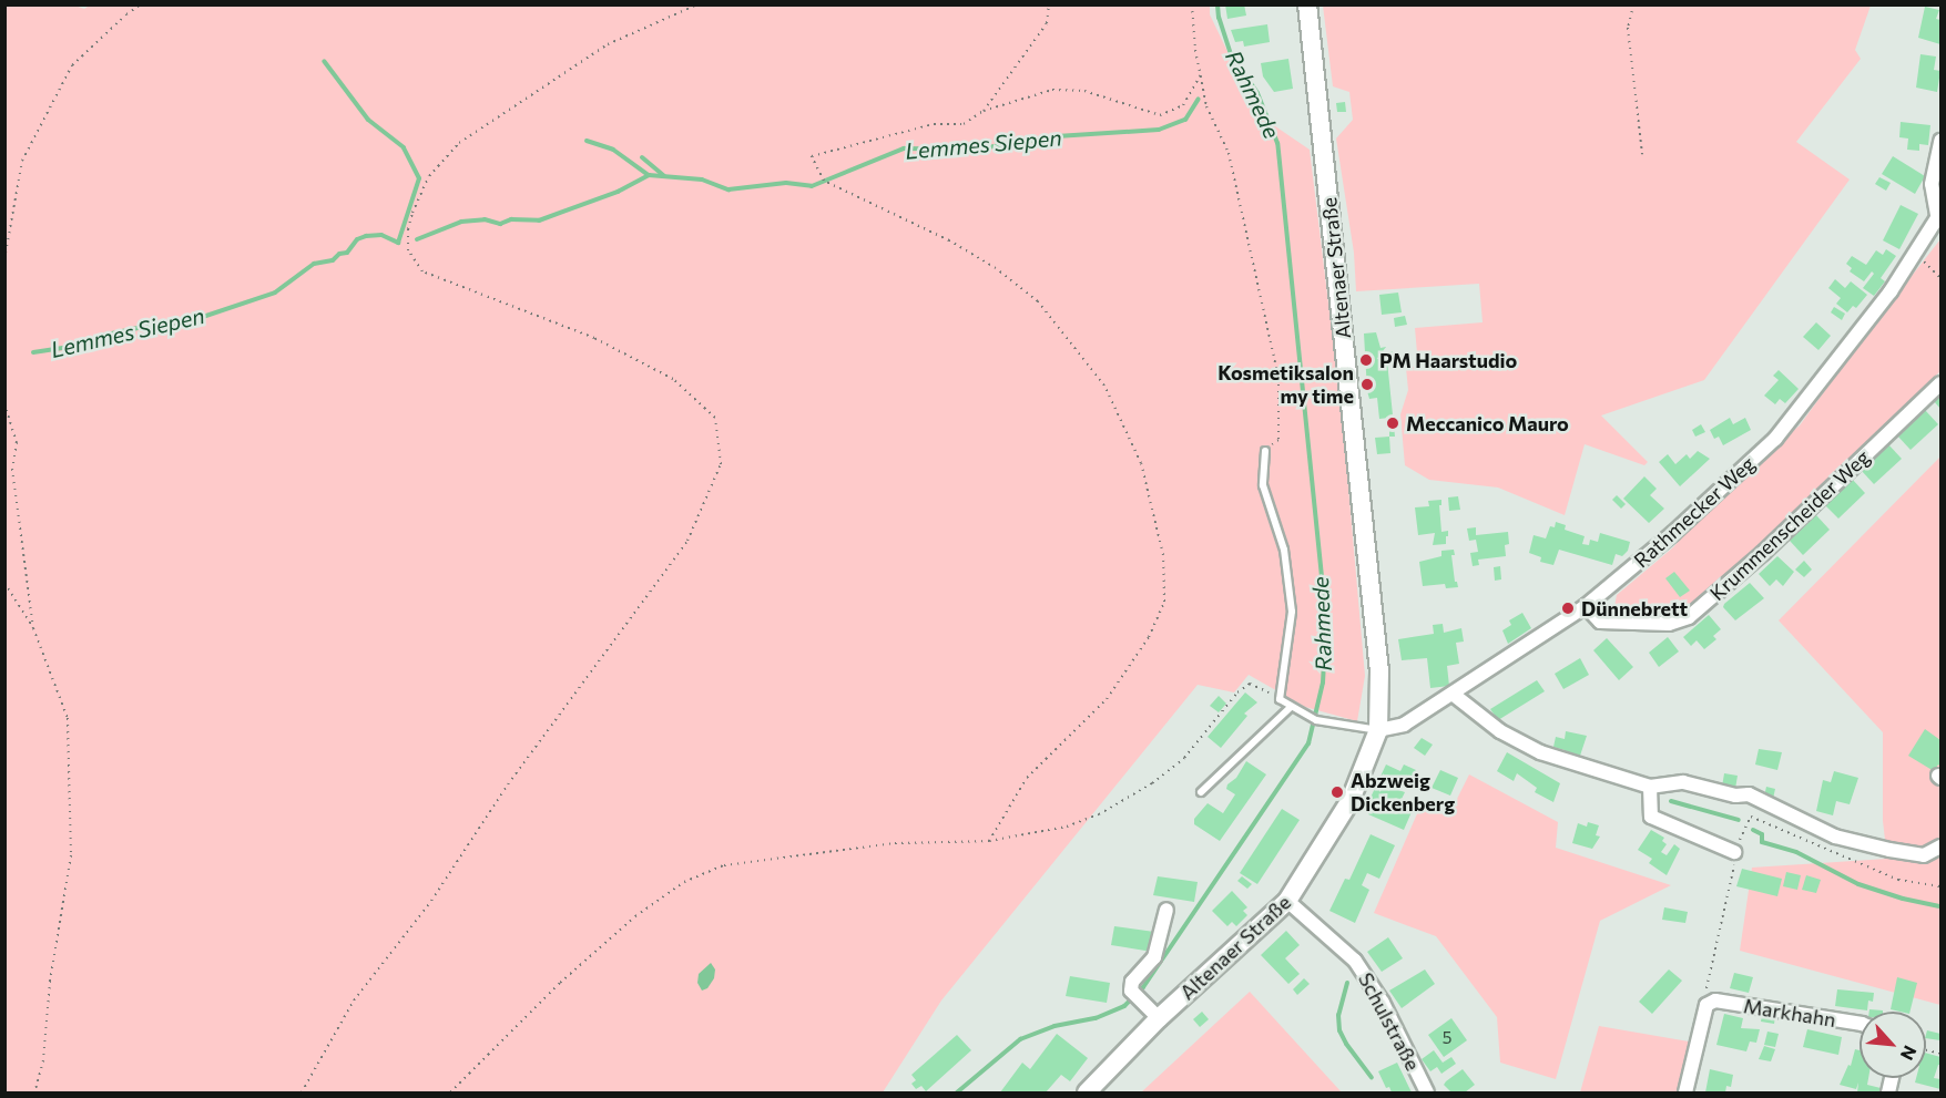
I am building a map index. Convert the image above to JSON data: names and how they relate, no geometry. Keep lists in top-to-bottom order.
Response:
{
  "streets": {
    "main road": ["Altenaer Straße"],
    "street": [
      "Rathmecker Weg",
      "Krummenscheider Weg",
      "Markhahn",
      "Schulstraße"
    ]
  },
  "crossings": [
    ["Altenaer Straße", "Rathmecker Weg"],
    ["Altenaer Straße", "Schulstraße"],
    ["Rathmecker Weg", "Krummenscheider Weg"]
  ],
  "water": ["Rahmede", "Lemmes Siepen"],
  "places": [
    "PM Haarstudio",
    "Kosmetiksalon my time",
    "Meccanico Mauro",
    "Dünnebrett",
    "Abzweig Dickenberg"
  ],
  "house_numbers": ["5"],
  "north": "bottom right"
}
